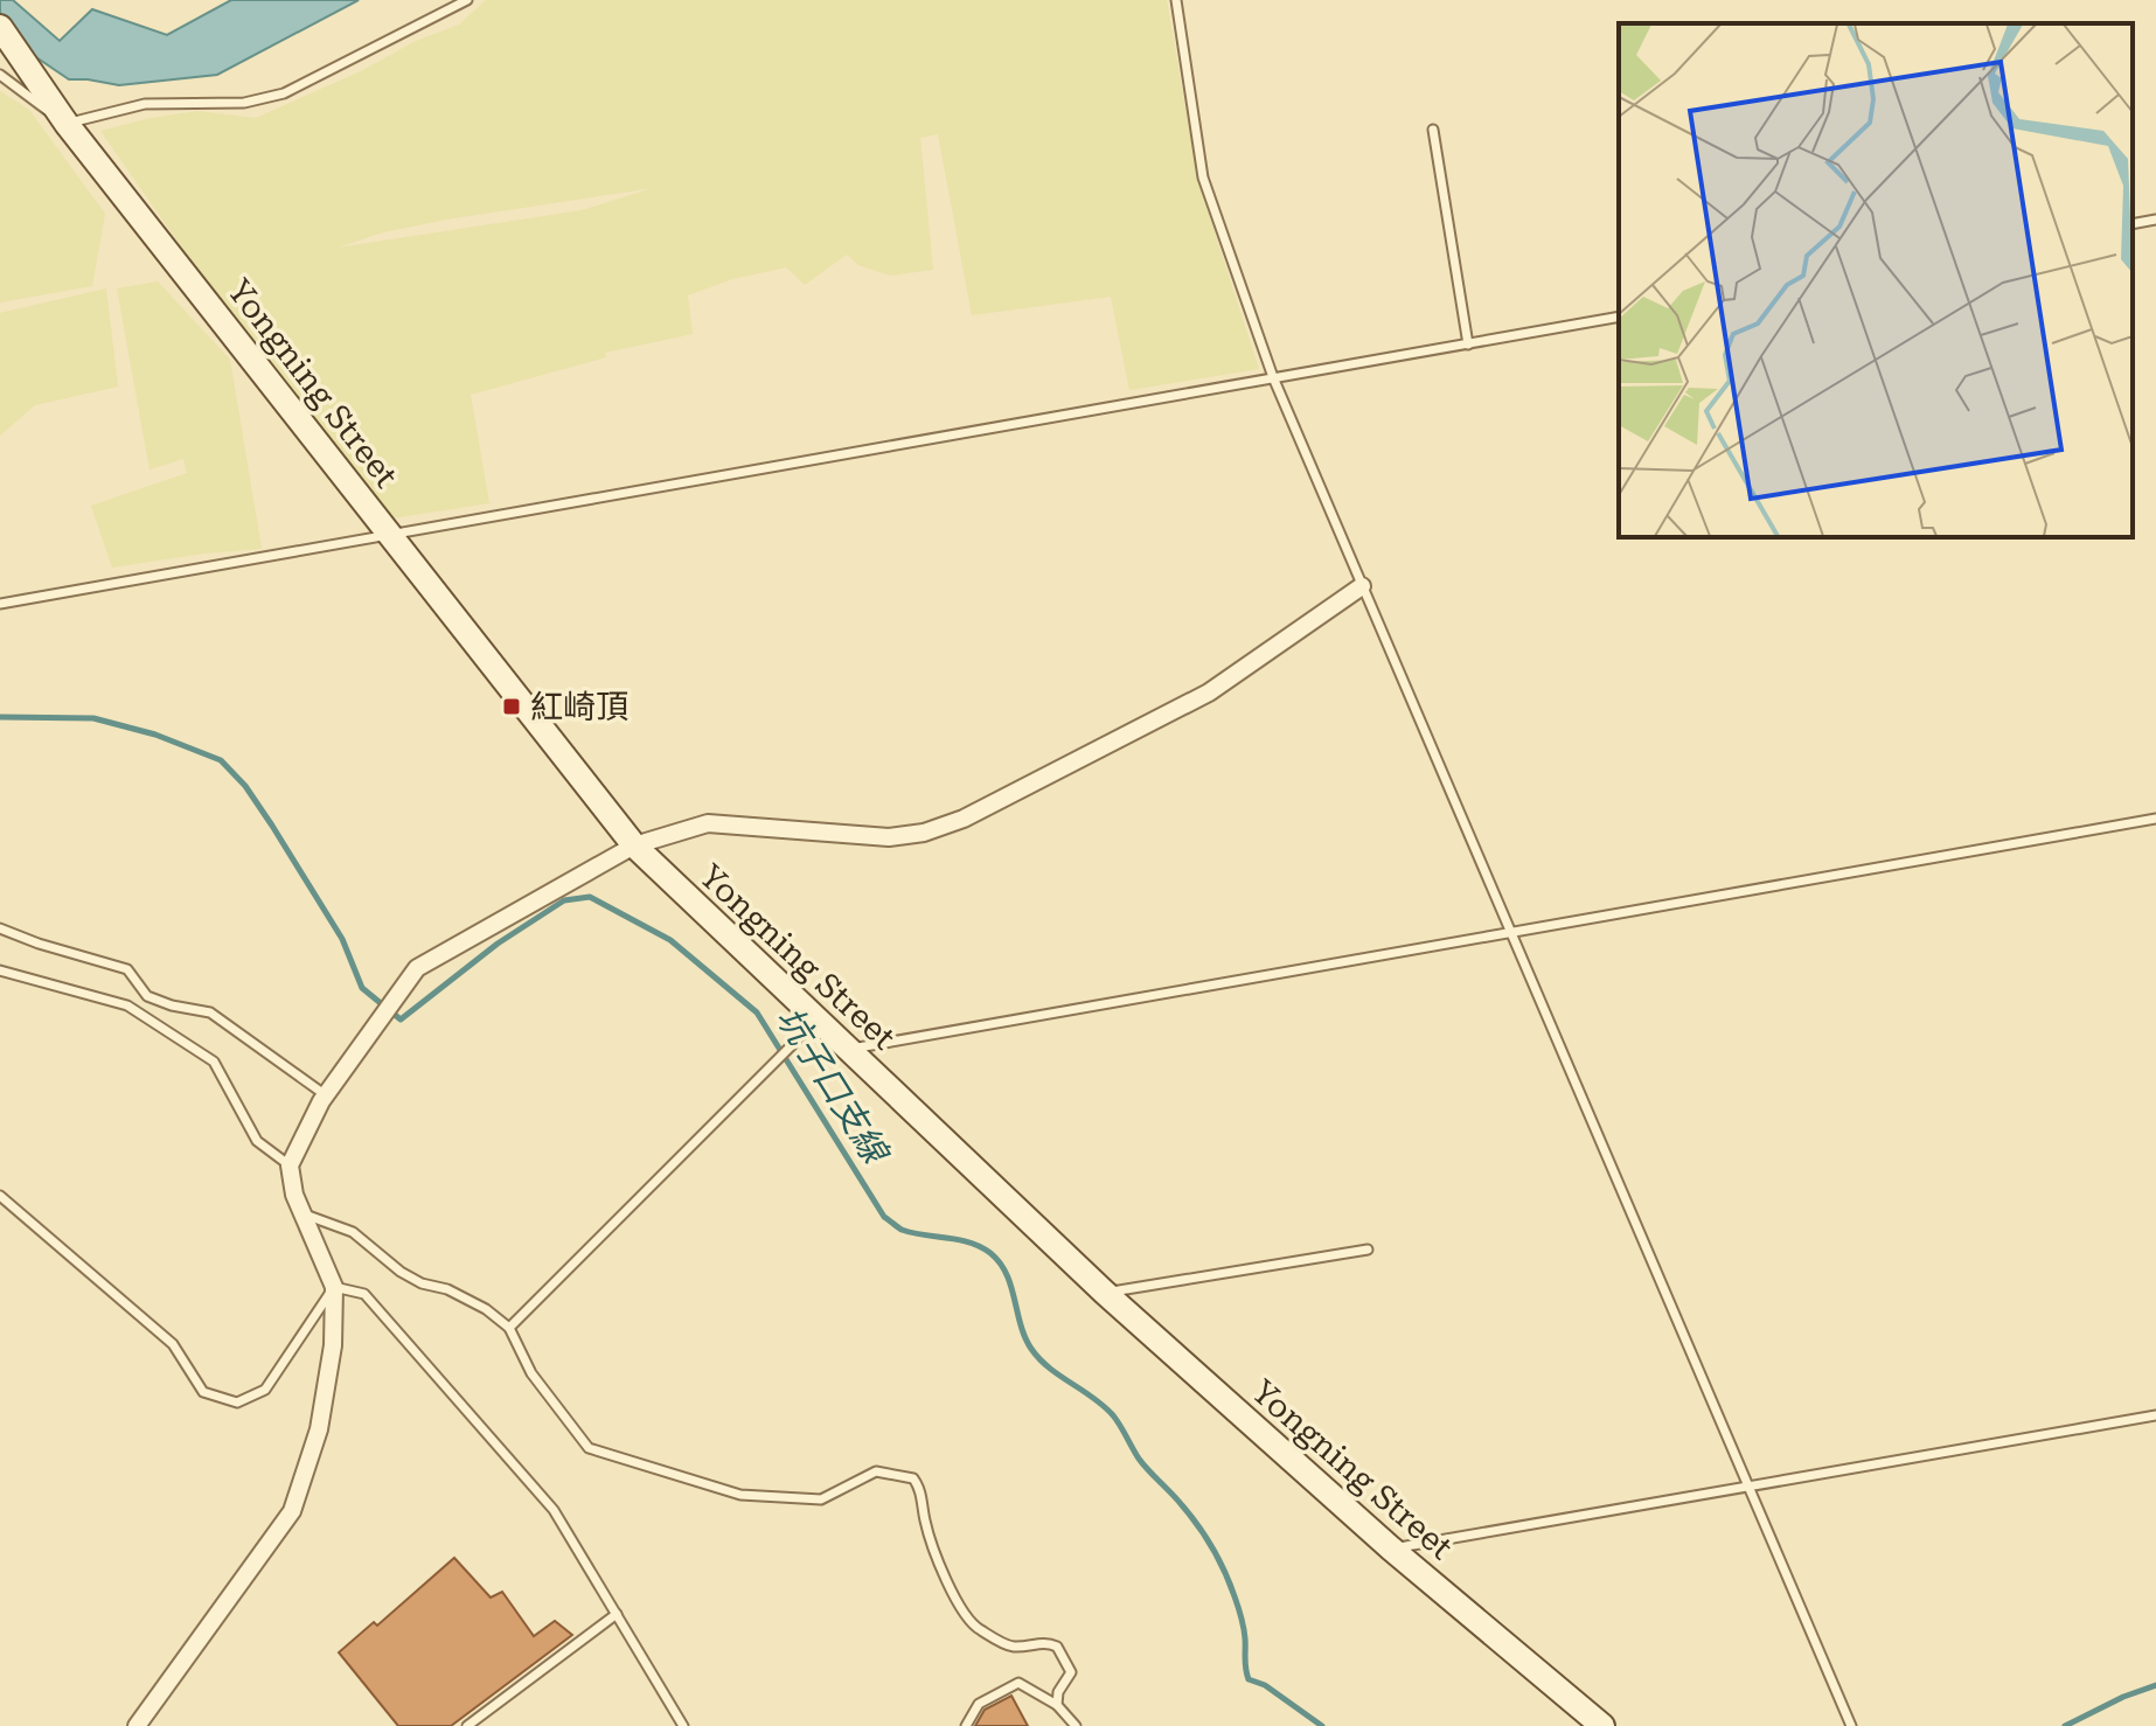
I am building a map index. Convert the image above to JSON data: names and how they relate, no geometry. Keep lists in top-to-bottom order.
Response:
{
  "streets": {
    "street": ["Yongning Street"]
  },
  "water": ["坑子口支線"],
  "places": {
    "transit": ["紅崎頂"]
  }
}
